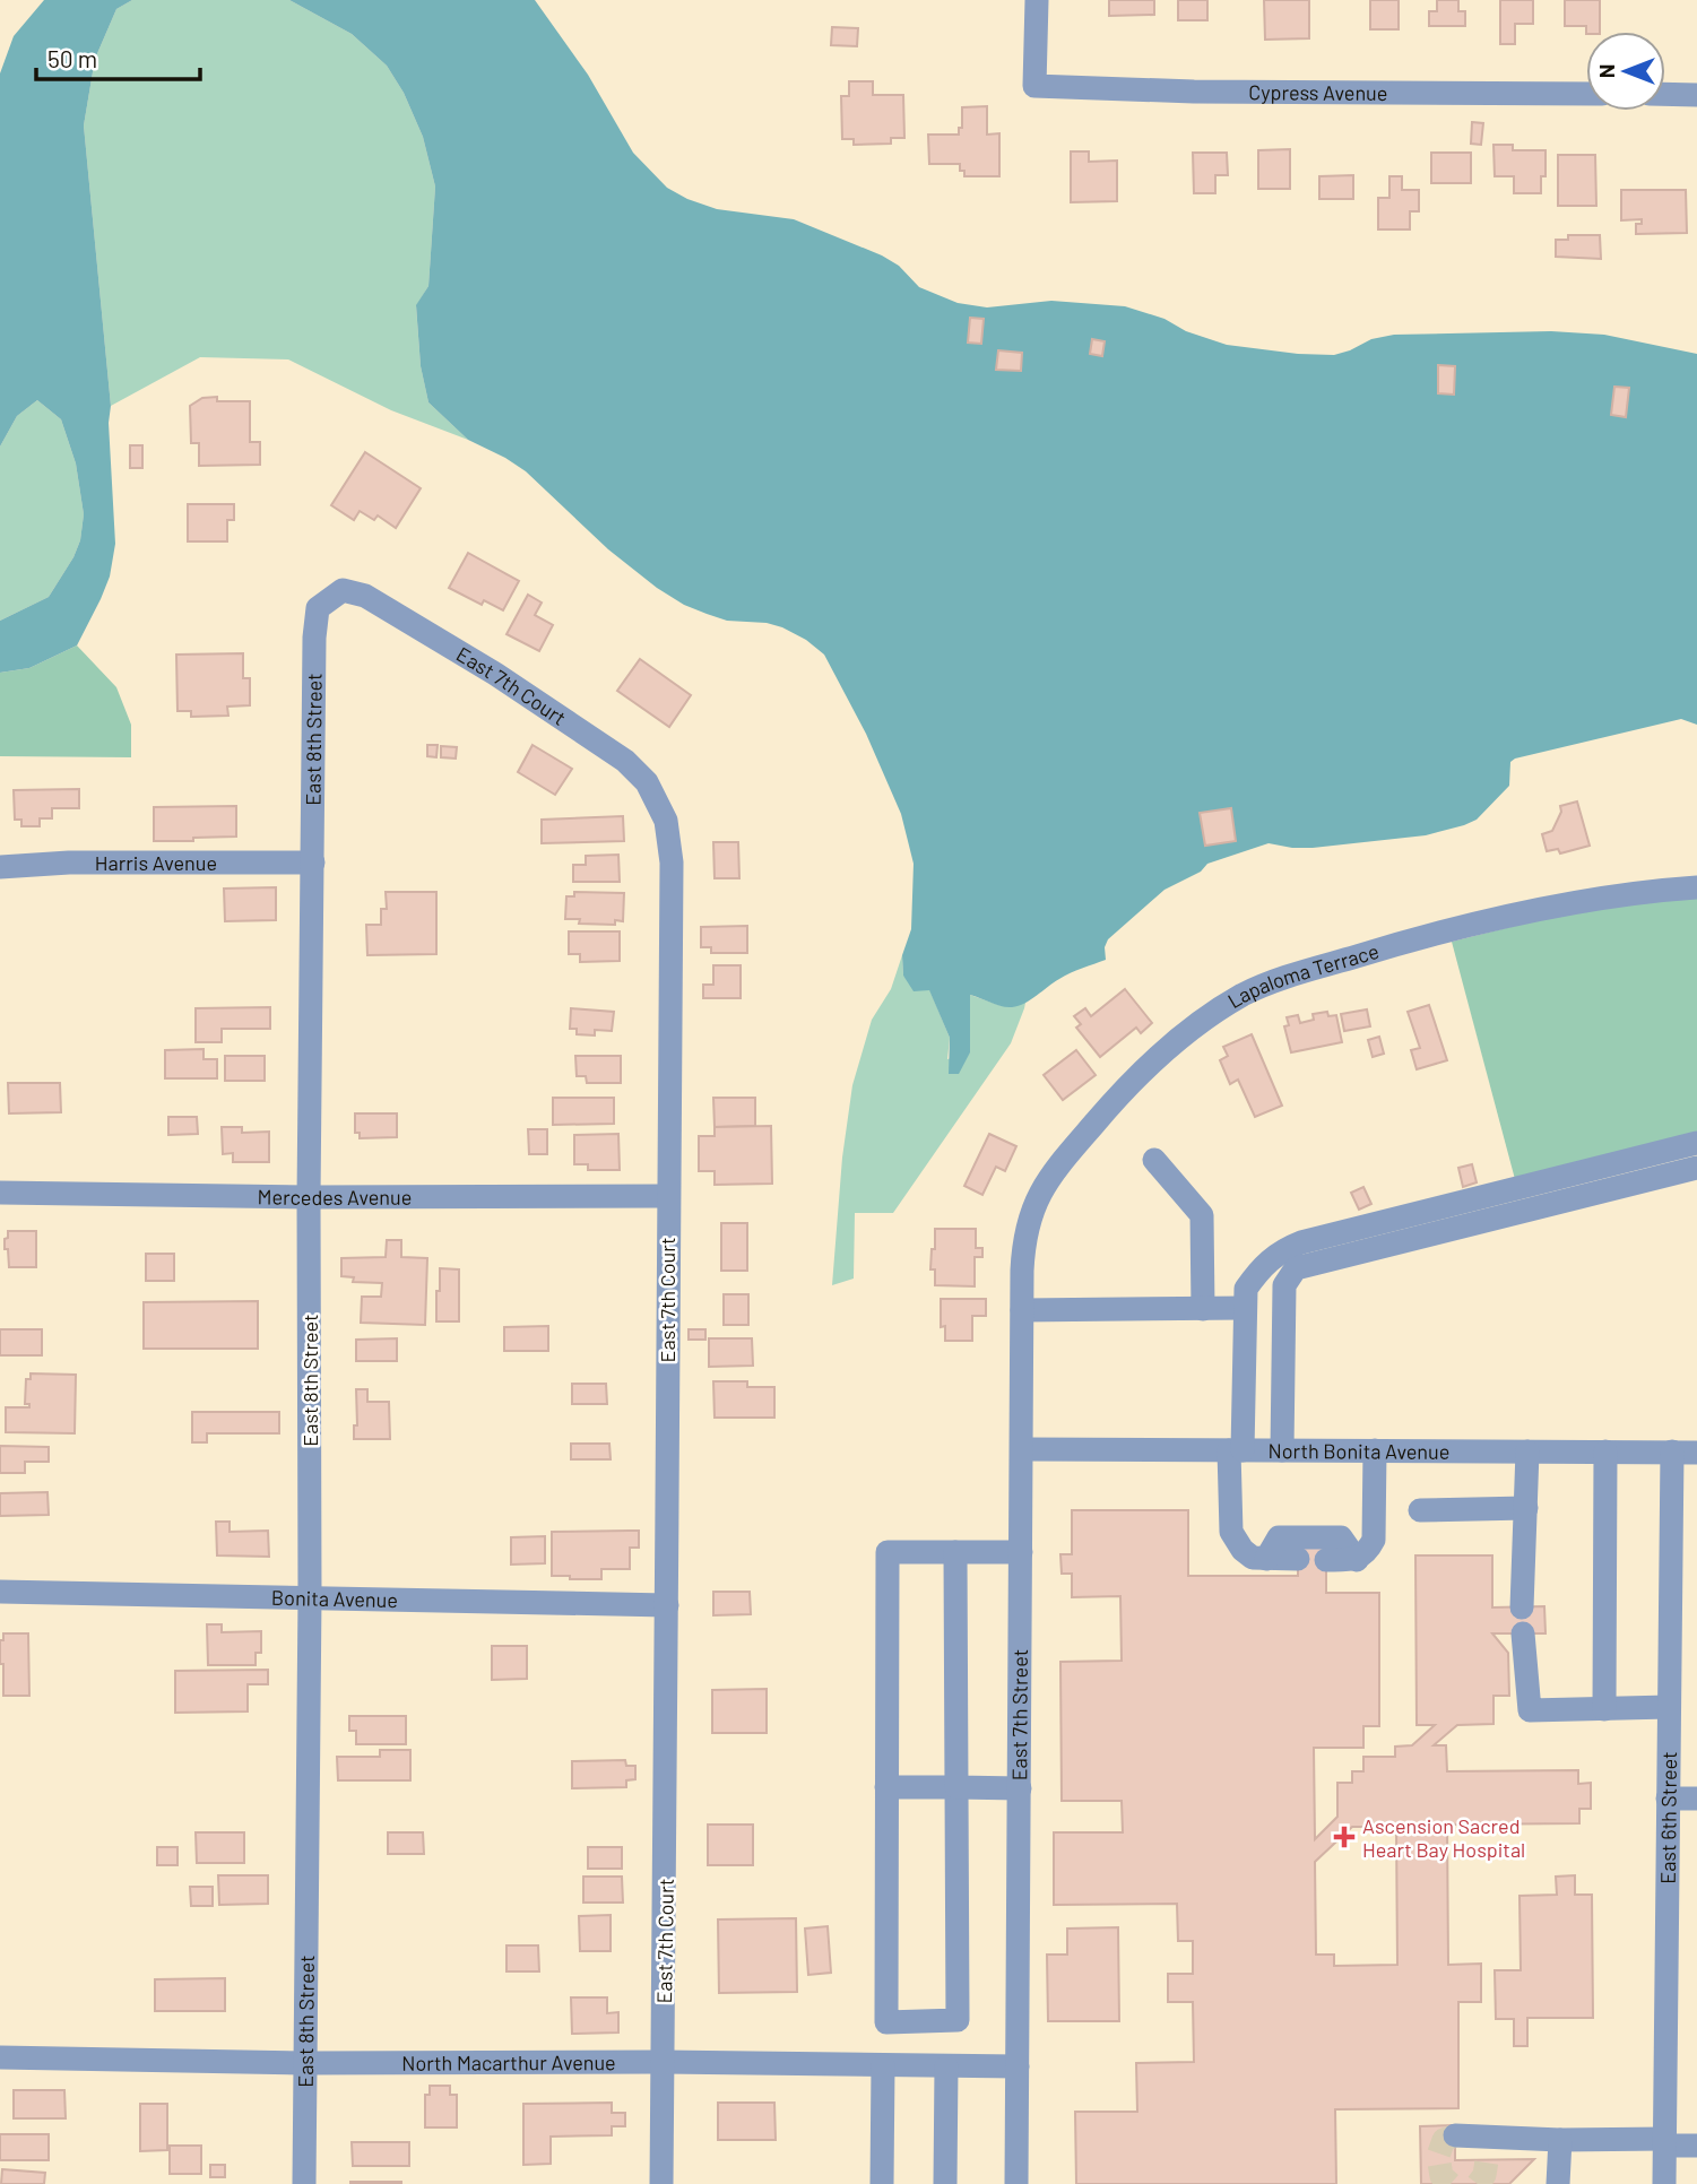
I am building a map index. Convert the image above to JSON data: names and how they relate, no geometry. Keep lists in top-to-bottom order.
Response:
{
  "streets": {
    "street": [
      "Cypress Avenue",
      "East 7th Court",
      "East 8th Street",
      "Harris Avenue",
      "Lapaloma Terrace",
      "Mercedes Avenue",
      "North Bonita Avenue",
      "Bonita Avenue",
      "East 7th Street",
      "East 6th Street",
      "North Macarthur Avenue"
    ]
  },
  "crossings": [
    ["East 7th Court", "East 8th Street"],
    ["East 7th Court", "Mercedes Avenue"],
    ["East 7th Court", "Bonita Avenue"],
    ["East 7th Court", "North Macarthur Avenue"],
    ["East 8th Street", "Harris Avenue"],
    ["East 8th Street", "Mercedes Avenue"],
    ["East 8th Street", "Bonita Avenue"],
    ["East 8th Street", "North Macarthur Avenue"],
    ["Lapaloma Terrace", "East 7th Street"],
    ["North Bonita Avenue", "East 7th Street"],
    ["North Bonita Avenue", "East 6th Street"],
    ["East 7th Street", "North Macarthur Avenue"]
  ],
  "places": {
    "health": ["Ascension Sacred Heart Bay Hospital"]
  },
  "scale_bar": "50 m",
  "north": "left"
}
